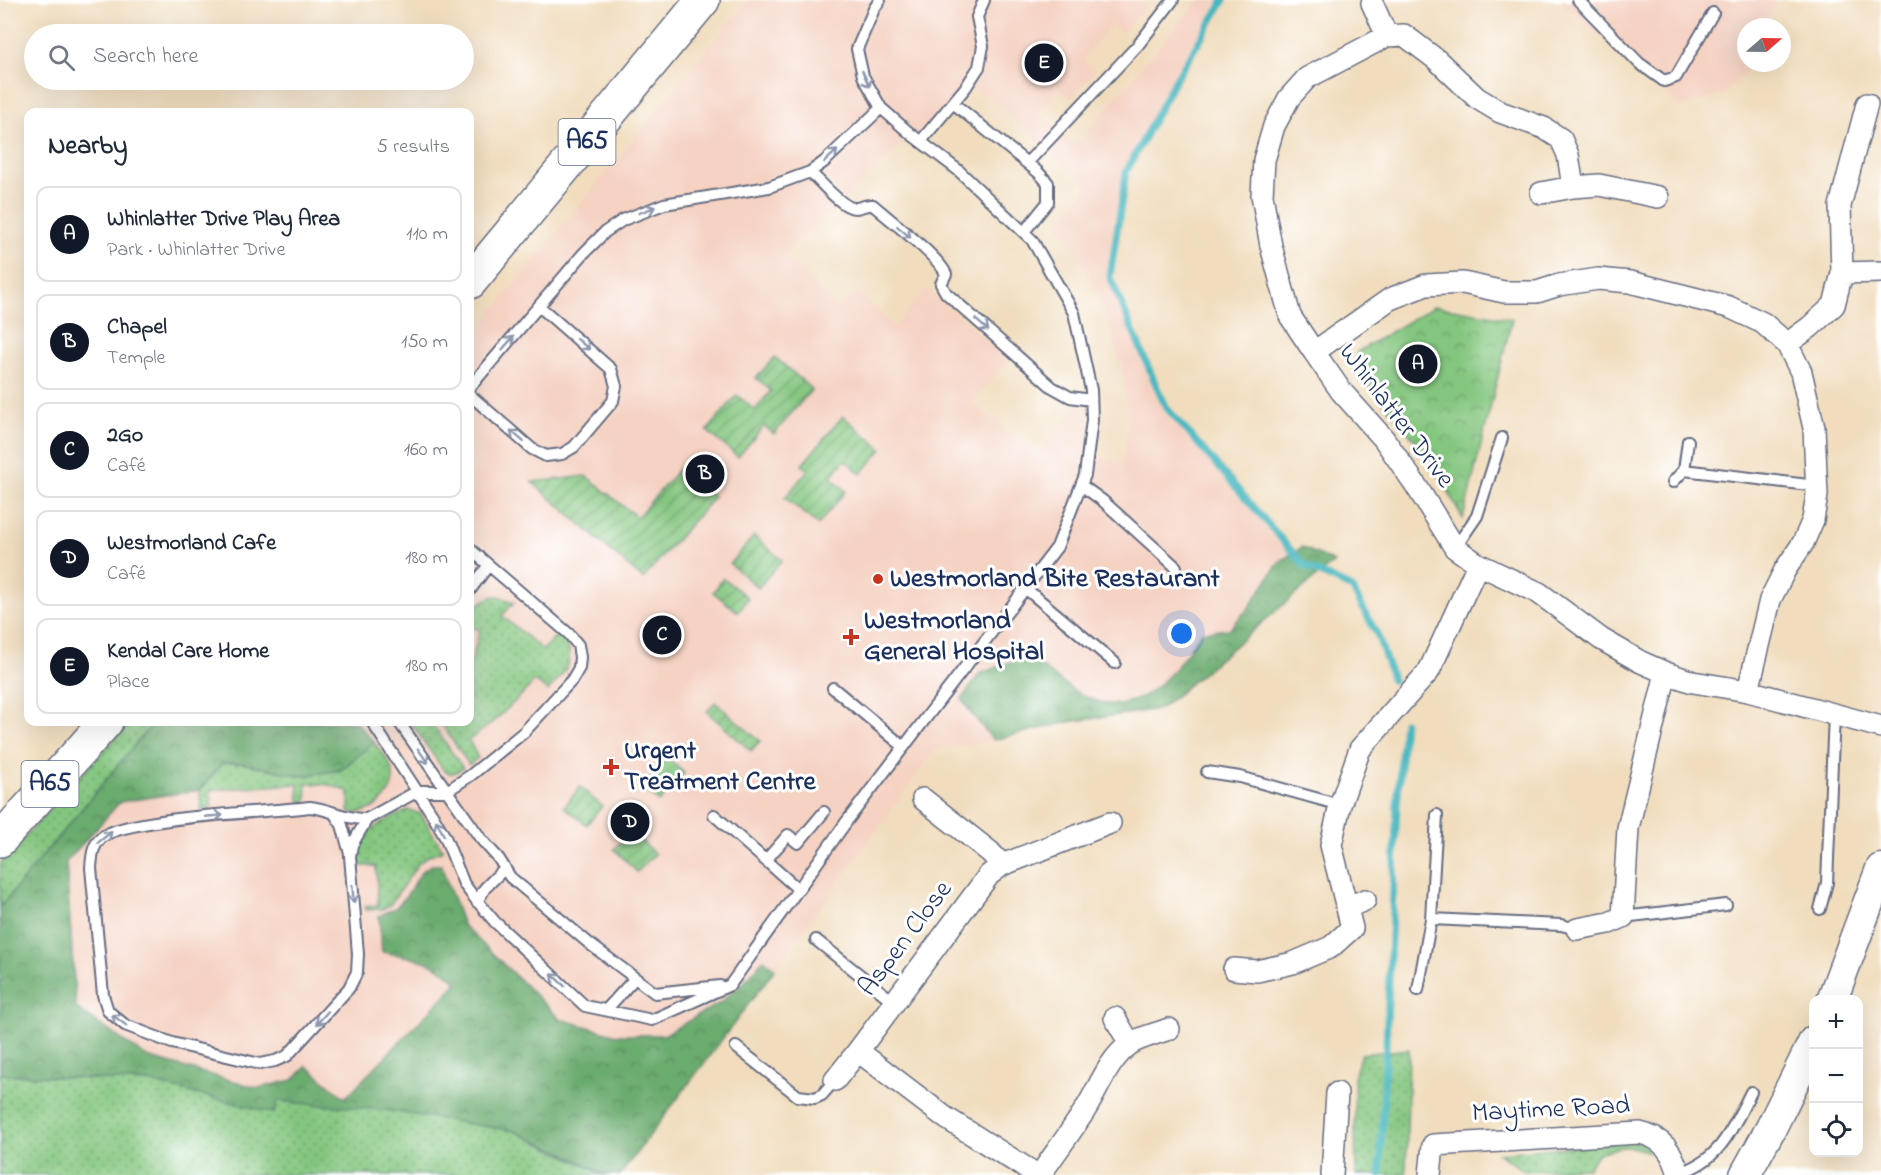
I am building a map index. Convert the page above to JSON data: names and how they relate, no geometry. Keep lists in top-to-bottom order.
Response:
{
  "streets": {
    "main road": ["A65"],
    "street": ["Whinlatter Drive", "Aspen Close", "Maytime Road"]
  },
  "places": {
    "other": ["Westmorland Bite Restaurant"],
    "health": ["Westmorland General Hospital", "Urgent Treatment Centre"]
  },
  "north": "right",
  "page": {
    "search": "Search here",
    "pins": [
      "E",
      "A",
      "B",
      "C",
      "D"
    ],
    "heading": ["Nearby", "5 results"],
    "list": [
      {
        "mark": "A",
        "name": "Whinlatter Drive Play Area",
        "note": "Park · Whinlatter Drive",
        "value": "110 m"
      },
      {
        "mark": "B",
        "name": "Chapel",
        "note": "Temple",
        "value": "150 m"
      },
      {
        "mark": "C",
        "name": "2Go",
        "note": "Café",
        "value": "160 m"
      },
      {
        "mark": "D",
        "name": "Westmorland Cafe",
        "note": "Café",
        "value": "180 m"
      },
      {
        "mark": "E",
        "name": "Kendal Care Home",
        "note": "Place",
        "value": "180 m"
      }
    ],
    "map_buttons": ["+", "−"]
  }
}
